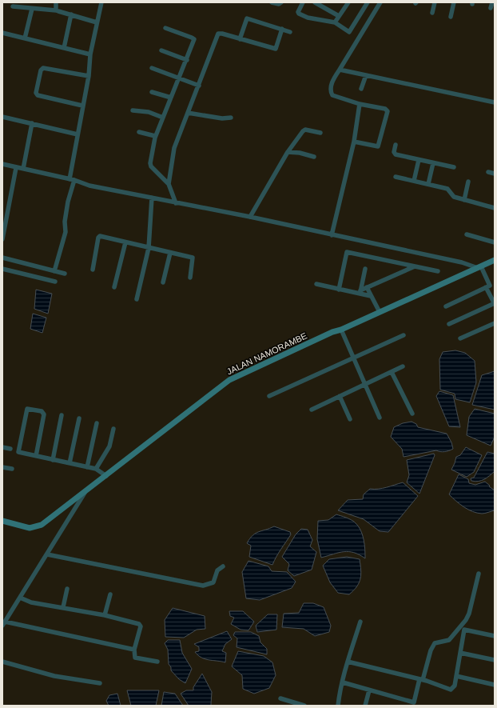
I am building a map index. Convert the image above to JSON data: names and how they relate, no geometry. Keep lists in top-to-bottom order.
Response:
{
  "streets": {
    "main road": ["JALAN NAMORAMBE"]
  }
}
